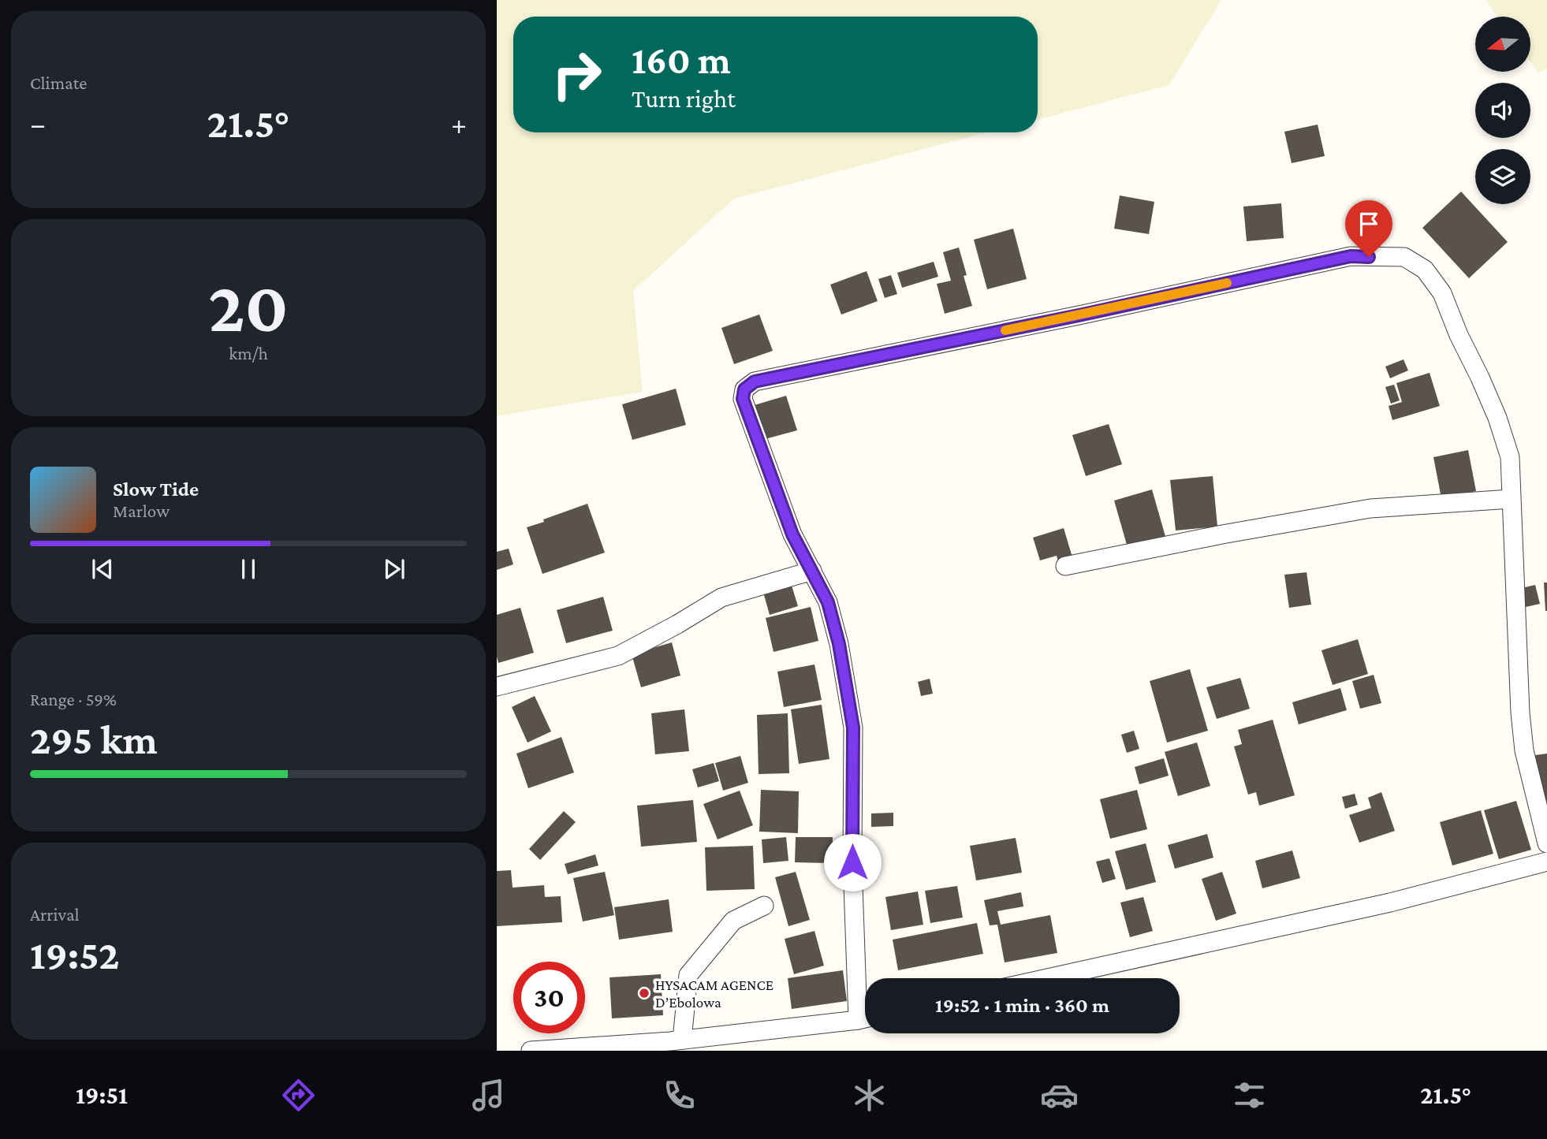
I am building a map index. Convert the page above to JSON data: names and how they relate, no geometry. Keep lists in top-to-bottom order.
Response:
{
  "places": ["HYSACAM AGENCE D’Ebolowa"],
  "north": "left",
  "page": {
    "tile": [
      "Climate",
      ["20", "km/h"],
      ["Range · 59%", "295 km"],
      ["Arrival", "19:52"]
    ],
    "turn": ["160 m", "Turn right"],
    "heat": ["−", "21.5°", "+"],
    "song": ["Slow Tide", "Marlow"],
    "limit": "30",
    "trip": "19:52 · 1 min · 360 m",
    "tabs": ["19:51", "21.5°"]
  }
}
